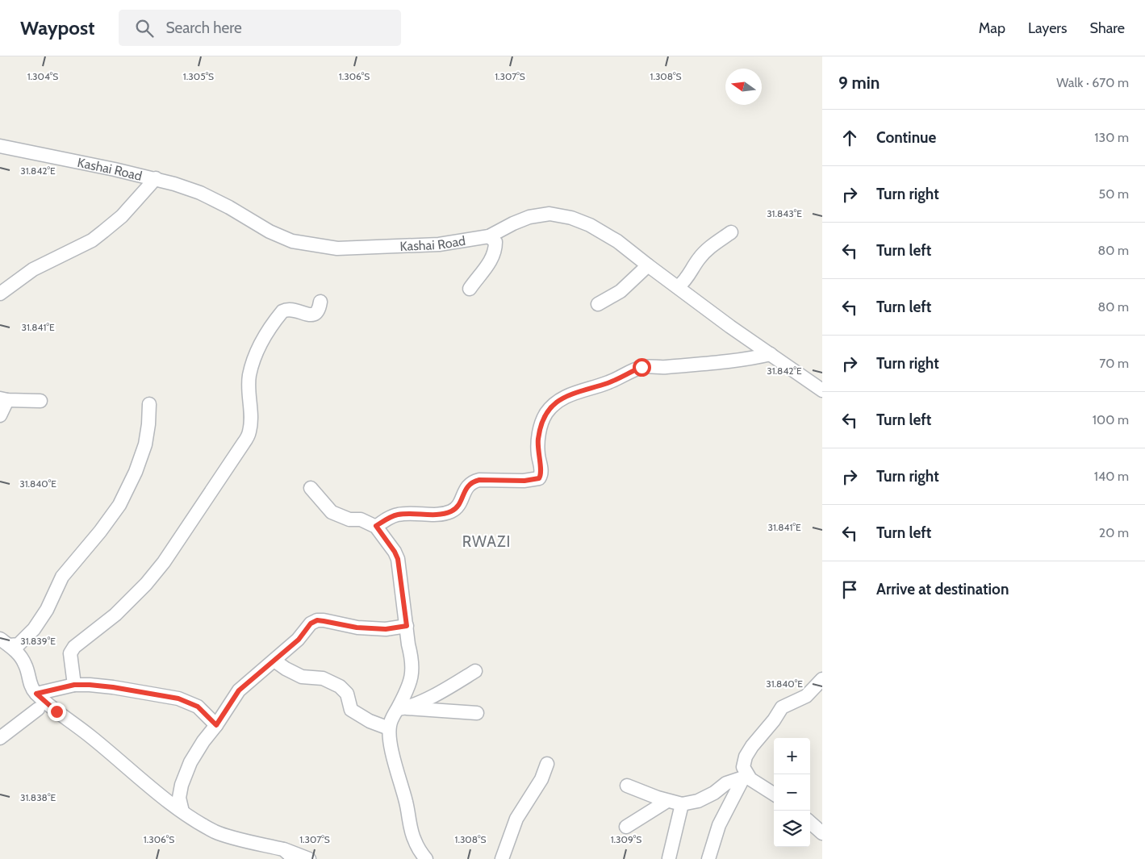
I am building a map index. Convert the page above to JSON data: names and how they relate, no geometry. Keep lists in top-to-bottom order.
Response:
{
  "streets": {
    "street": ["Kashai Road"]
  },
  "districts": ["RWAZI"],
  "north": "left",
  "page": {
    "header": "Waypost",
    "search": "Search here",
    "nav": ["Map", "Layers", "Share"],
    "heading": ["9 min", "Walk · 670 m"],
    "list": [
      ["Continue", "130 m"],
      ["Turn right", "50 m"],
      ["Turn left", "80 m"],
      ["Turn left", "80 m"],
      ["Turn right", "70 m"],
      ["Turn left", "100 m"],
      ["Turn right", "140 m"],
      ["Turn left", "20 m"],
      "Arrive at destination"
    ],
    "map_buttons": ["+", "−"]
  },
  "coordinates": [
    "1.304°S",
    "1.305°S",
    "1.306°S",
    "1.307°S",
    "1.308°S",
    "31.842°E",
    "31.843°E",
    "31.841°E",
    "31.840°E",
    "31.839°E",
    "31.838°E",
    "1.309°S"
  ]
}
